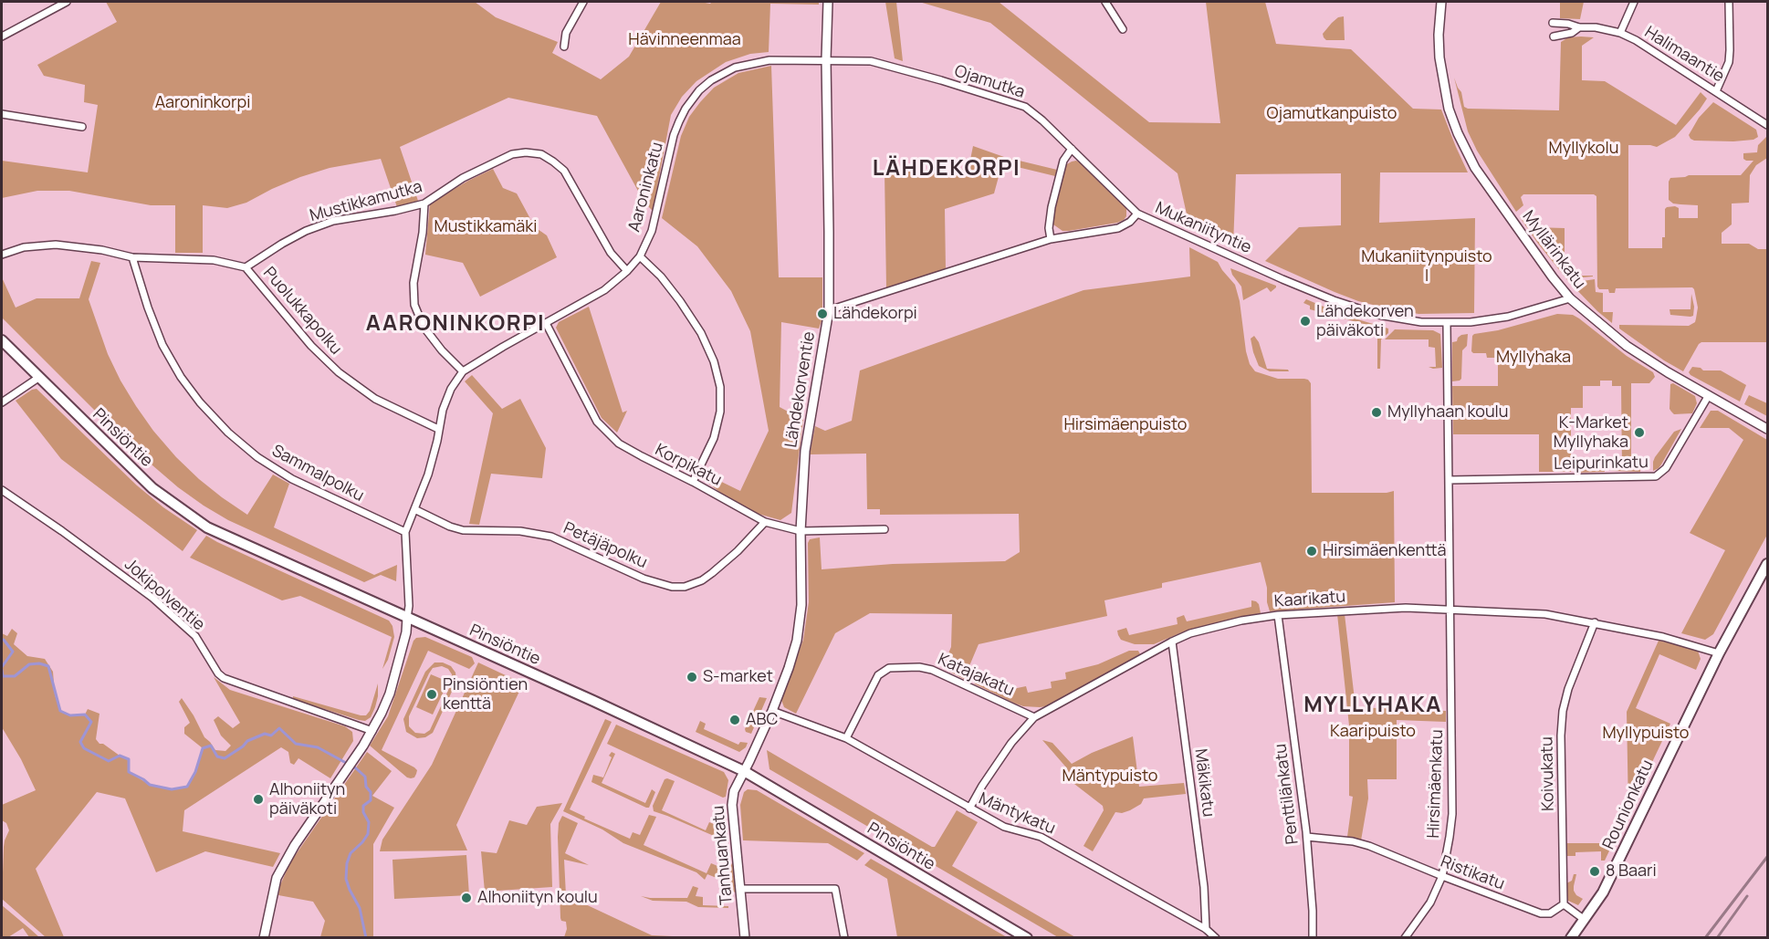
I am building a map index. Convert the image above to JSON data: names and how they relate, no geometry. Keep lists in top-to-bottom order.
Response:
{
  "streets": {
    "main road": ["Pinsiöntie", "Rounionkatu"],
    "street": [
      "Halimaantie",
      "Ojamutka",
      "Aaroninkatu",
      "Mustikkamutka",
      "Mukaniityntie",
      "Myllärinkatu",
      "Puolukkapolku",
      "Lähdekorventie",
      "Leipurinkatu",
      "Korpikatu",
      "Sammalpolku",
      "Petäjäpolku",
      "Jokipolventie",
      "Kaarikatu",
      "Katajakatu",
      "Koivukatu",
      "Mäkikatu",
      "Hirsimäenkatu",
      "Penttilänkatu",
      "Mäntykatu",
      "Tanhuankatu",
      "Ristikatu"
    ]
  },
  "crossings": [
    ["Ojamutka", "Aaroninkatu"],
    ["Ojamutka", "Mukaniityntie"],
    ["Ojamutka", "Lähdekorventie"],
    ["Aaroninkatu", "Mustikkamutka"],
    ["Aaroninkatu", "Puolukkapolku"],
    ["Aaroninkatu", "Lähdekorventie"],
    ["Aaroninkatu", "Pinsiöntie"],
    ["Aaroninkatu", "Korpikatu"],
    ["Aaroninkatu", "Sammalpolku"],
    ["Aaroninkatu", "Petäjäpolku"],
    ["Mustikkamutka", "Puolukkapolku"],
    ["Mukaniityntie", "Myllärinkatu"],
    ["Mukaniityntie", "Lähdekorventie"],
    ["Mukaniityntie", "Hirsimäenkatu"],
    ["Myllärinkatu", "Leipurinkatu"],
    ["Puolukkapolku", "Sammalpolku"],
    ["Lähdekorventie", "Pinsiöntie"],
    ["Lähdekorventie", "Korpikatu"],
    ["Lähdekorventie", "Mäntykatu"],
    ["Lähdekorventie", "Tanhuankatu"],
    ["Pinsiöntie", "Tanhuankatu"],
    ["Leipurinkatu", "Hirsimäenkatu"],
    ["Korpikatu", "Petäjäpolku"],
    ["Kaarikatu", "Katajakatu"],
    ["Kaarikatu", "Koivukatu"],
    ["Kaarikatu", "Mäkikatu"],
    ["Kaarikatu", "Hirsimäenkatu"],
    ["Kaarikatu", "Penttilänkatu"],
    ["Kaarikatu", "Rounionkatu"],
    ["Kaarikatu", "Mäntykatu"],
    ["Katajakatu", "Mäntykatu"],
    ["Koivukatu", "Ristikatu"],
    ["Mäkikatu", "Mäntykatu"],
    ["Hirsimäenkatu", "Ristikatu"],
    ["Penttilänkatu", "Ristikatu"]
  ],
  "districts": ["LÄHDEKORPI", "AARONINKORPI", "MYLLYHAKA"],
  "parks": [
    "Hävinneenmaa",
    "Aaroninkorpi",
    "Ojamutkanpuisto",
    "Myllykolu",
    "Mustikkamäki",
    "Mukaniitynpuisto I",
    "Myllyhaka",
    "Hirsimäenpuisto",
    "Kaaripuisto",
    "Myllypuisto",
    "Mäntypuisto"
  ],
  "places": [
    "Lähdekorpi",
    "Lähdekorven päiväkoti",
    "Myllyhaan koulu",
    "K-Market Myllyhaka",
    "Hirsimäenkenttä",
    "S-market",
    "Pinsiöntien kenttä",
    "ABC",
    "Alhoniityn päiväkoti",
    "8 Baari",
    "Alhoniityn koulu"
  ]
}
